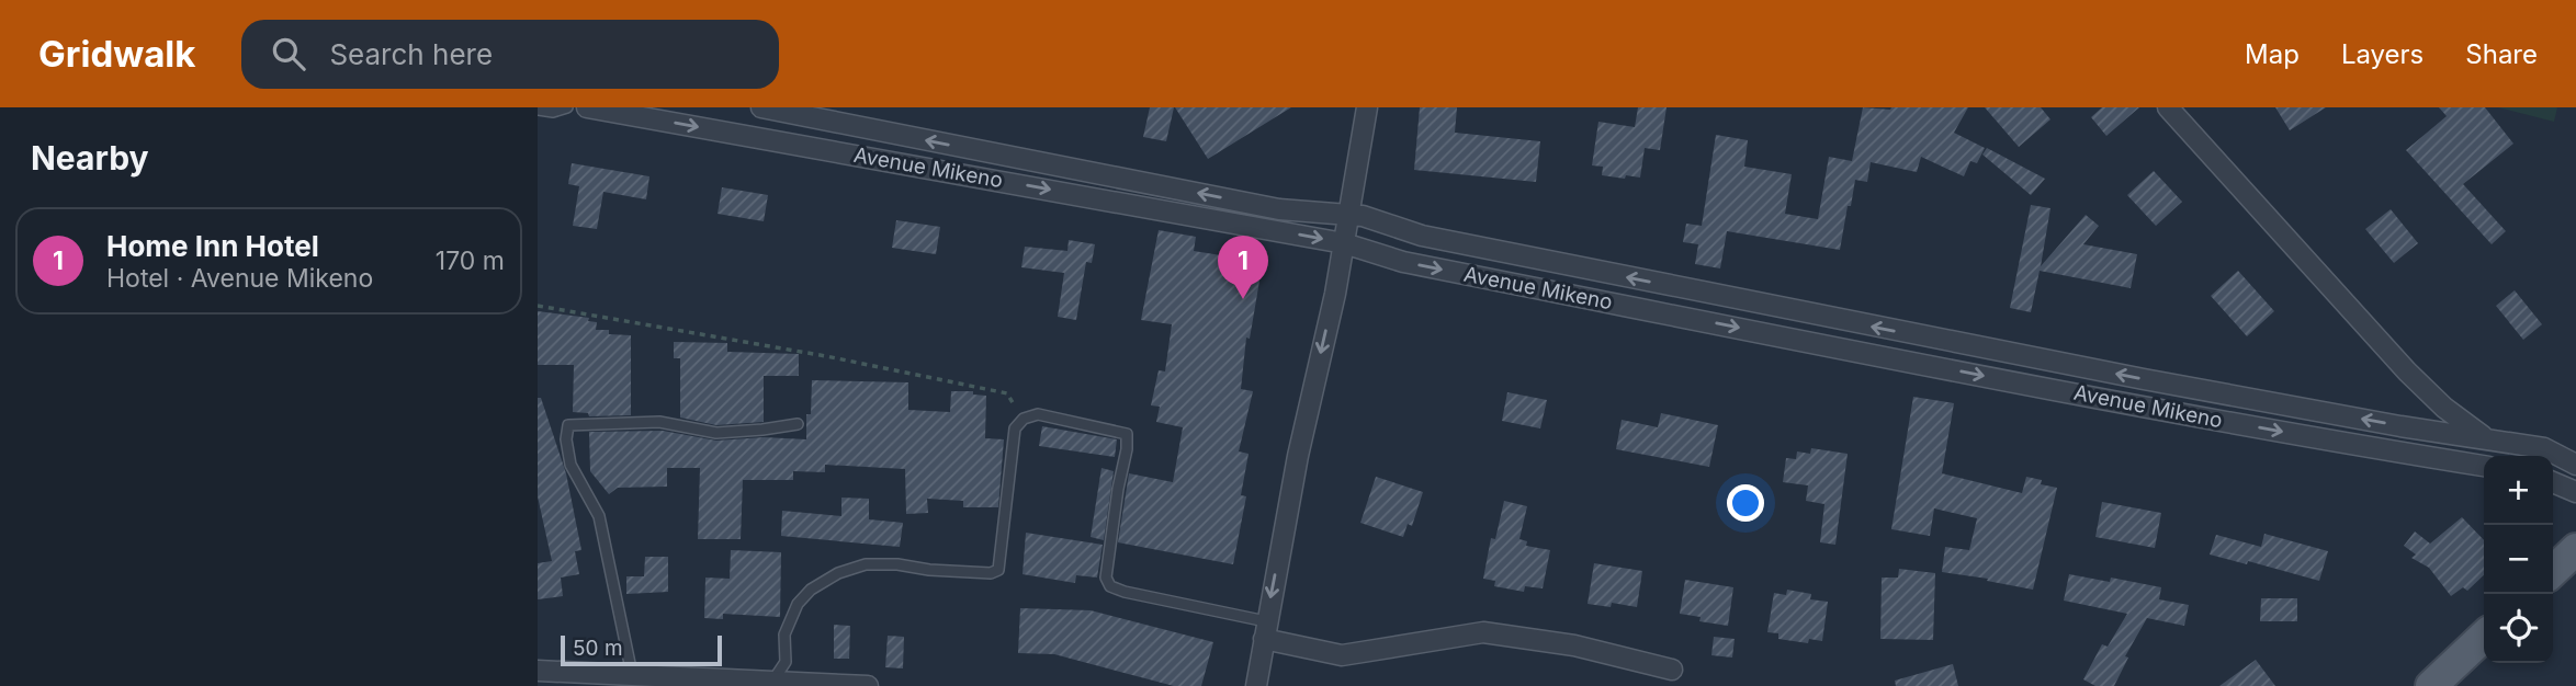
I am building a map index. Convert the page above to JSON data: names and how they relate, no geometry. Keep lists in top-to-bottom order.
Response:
{
  "streets": {
    "street": ["Avenue Mikeno"]
  },
  "scale_bar": "50 m",
  "page": {
    "header": "Gridwalk",
    "search": "Search here",
    "nav": ["Map", "Layers", "Share"],
    "heading": "Nearby",
    "list": [
      {
        "mark": "1",
        "name": "Home Inn Hotel",
        "note": "Hotel · Avenue Mikeno",
        "value": "170 m"
      }
    ],
    "pins": "1",
    "map_buttons": ["+", "−"],
    "scale": "50 m"
  }
}
